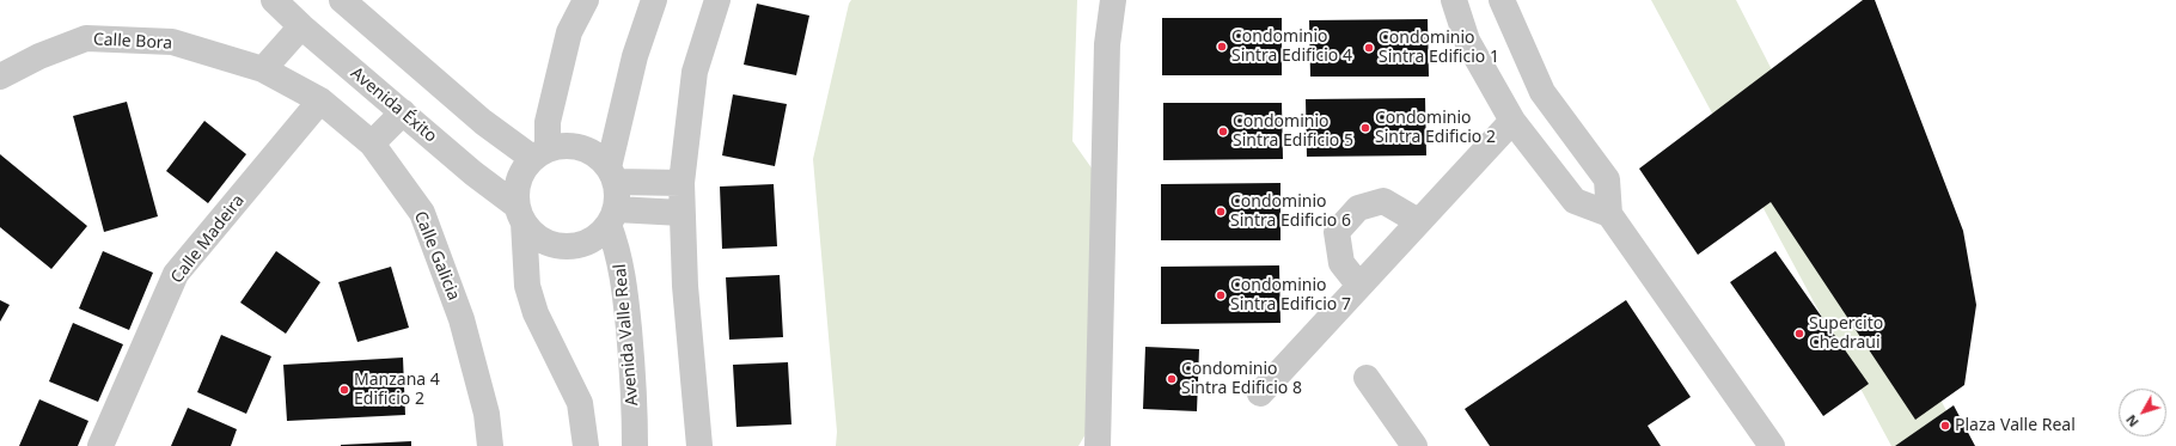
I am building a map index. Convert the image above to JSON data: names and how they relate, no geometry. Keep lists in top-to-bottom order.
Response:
{
  "streets": {
    "street": [
      "Calle Bora",
      "Avenida Éxito",
      "Calle Madeira",
      "Calle Galicia",
      "Avenida Valle Real"
    ]
  },
  "crossings": [
    ["Calle Bora", "Calle Madeira"],
    ["Calle Bora", "Calle Galicia"],
    ["Avenida Éxito", "Avenida Valle Real"],
    ["Calle Madeira", "Calle Galicia"]
  ],
  "places": [
    "Condominio Sintra Edificio 4",
    "Condominio Sintra Edificio 1",
    "Condominio Sintra Edificio 2",
    "Condominio Sintra Edificio 5",
    "Condominio Sintra Edificio 6",
    "Condominio Sintra Edificio 7",
    "Supercito Chedraui",
    "Condominio Sintra Edificio 8",
    "Manzana 4 Edificio 2",
    "Plaza Valle Real"
  ],
  "north": "bottom left"
}
